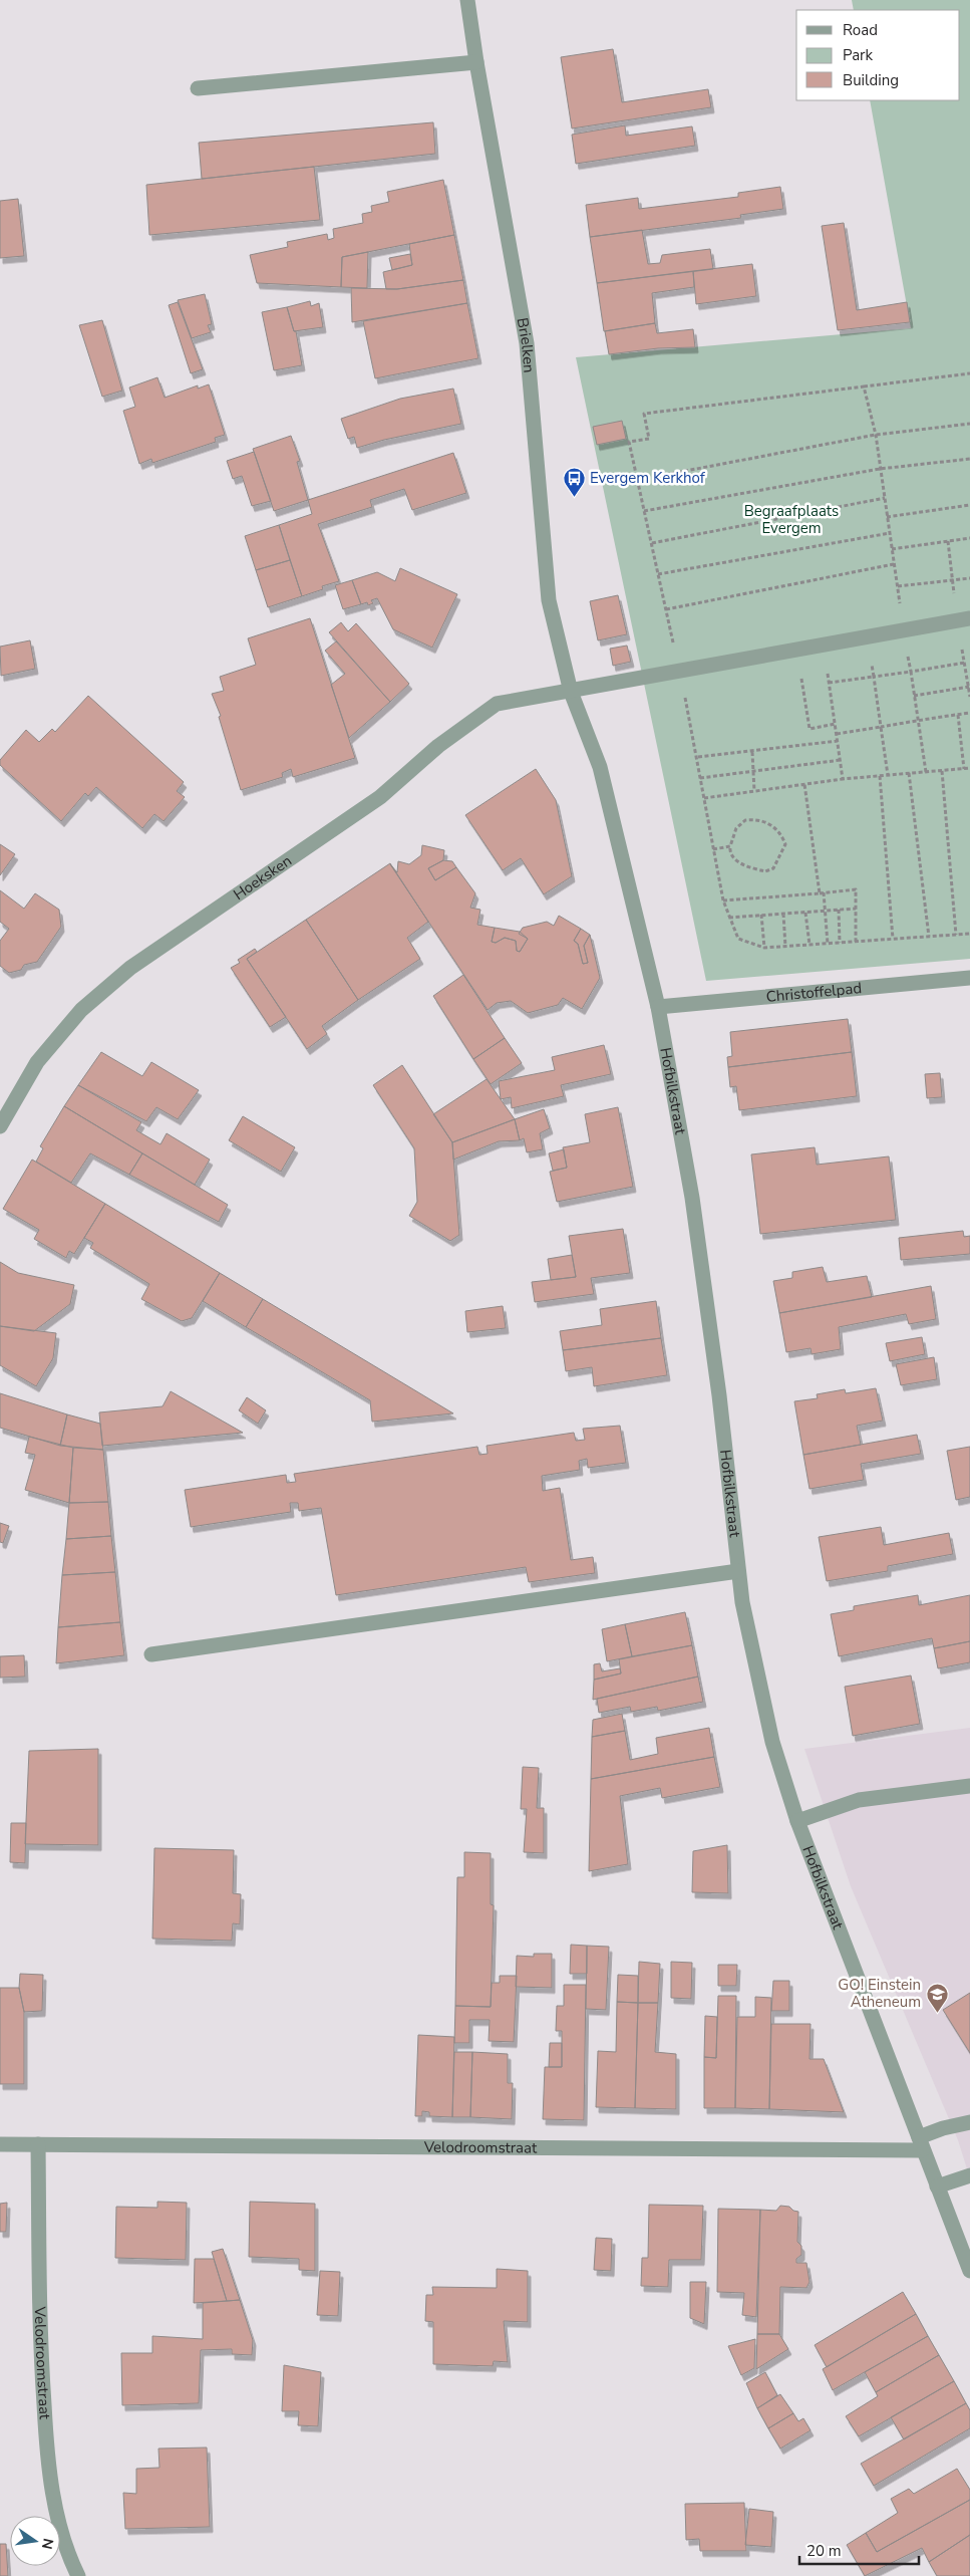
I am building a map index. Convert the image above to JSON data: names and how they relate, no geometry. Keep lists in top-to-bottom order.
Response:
{
  "streets": {
    "street": [
      "Brielken",
      "Hoeksken",
      "Christoffelpad",
      "Hofbilkstraat",
      "Velodroomstraat"
    ]
  },
  "crossings": [
    ["Brielken", "Hoeksken"],
    ["Brielken", "Hofbilkstraat"],
    ["Hoeksken", "Hofbilkstraat"],
    ["Christoffelpad", "Hofbilkstraat"],
    ["Hofbilkstraat", "Velodroomstraat"]
  ],
  "parks": ["Begraafplaats Evergem"],
  "places": {
    "bus stop": ["Evergem Kerkhof"],
    "school or university": ["GO! Einstein Atheneum"]
  },
  "legend": ["Road", "Park", "Building"],
  "scale_bar": "20 m",
  "north": "right"
}
